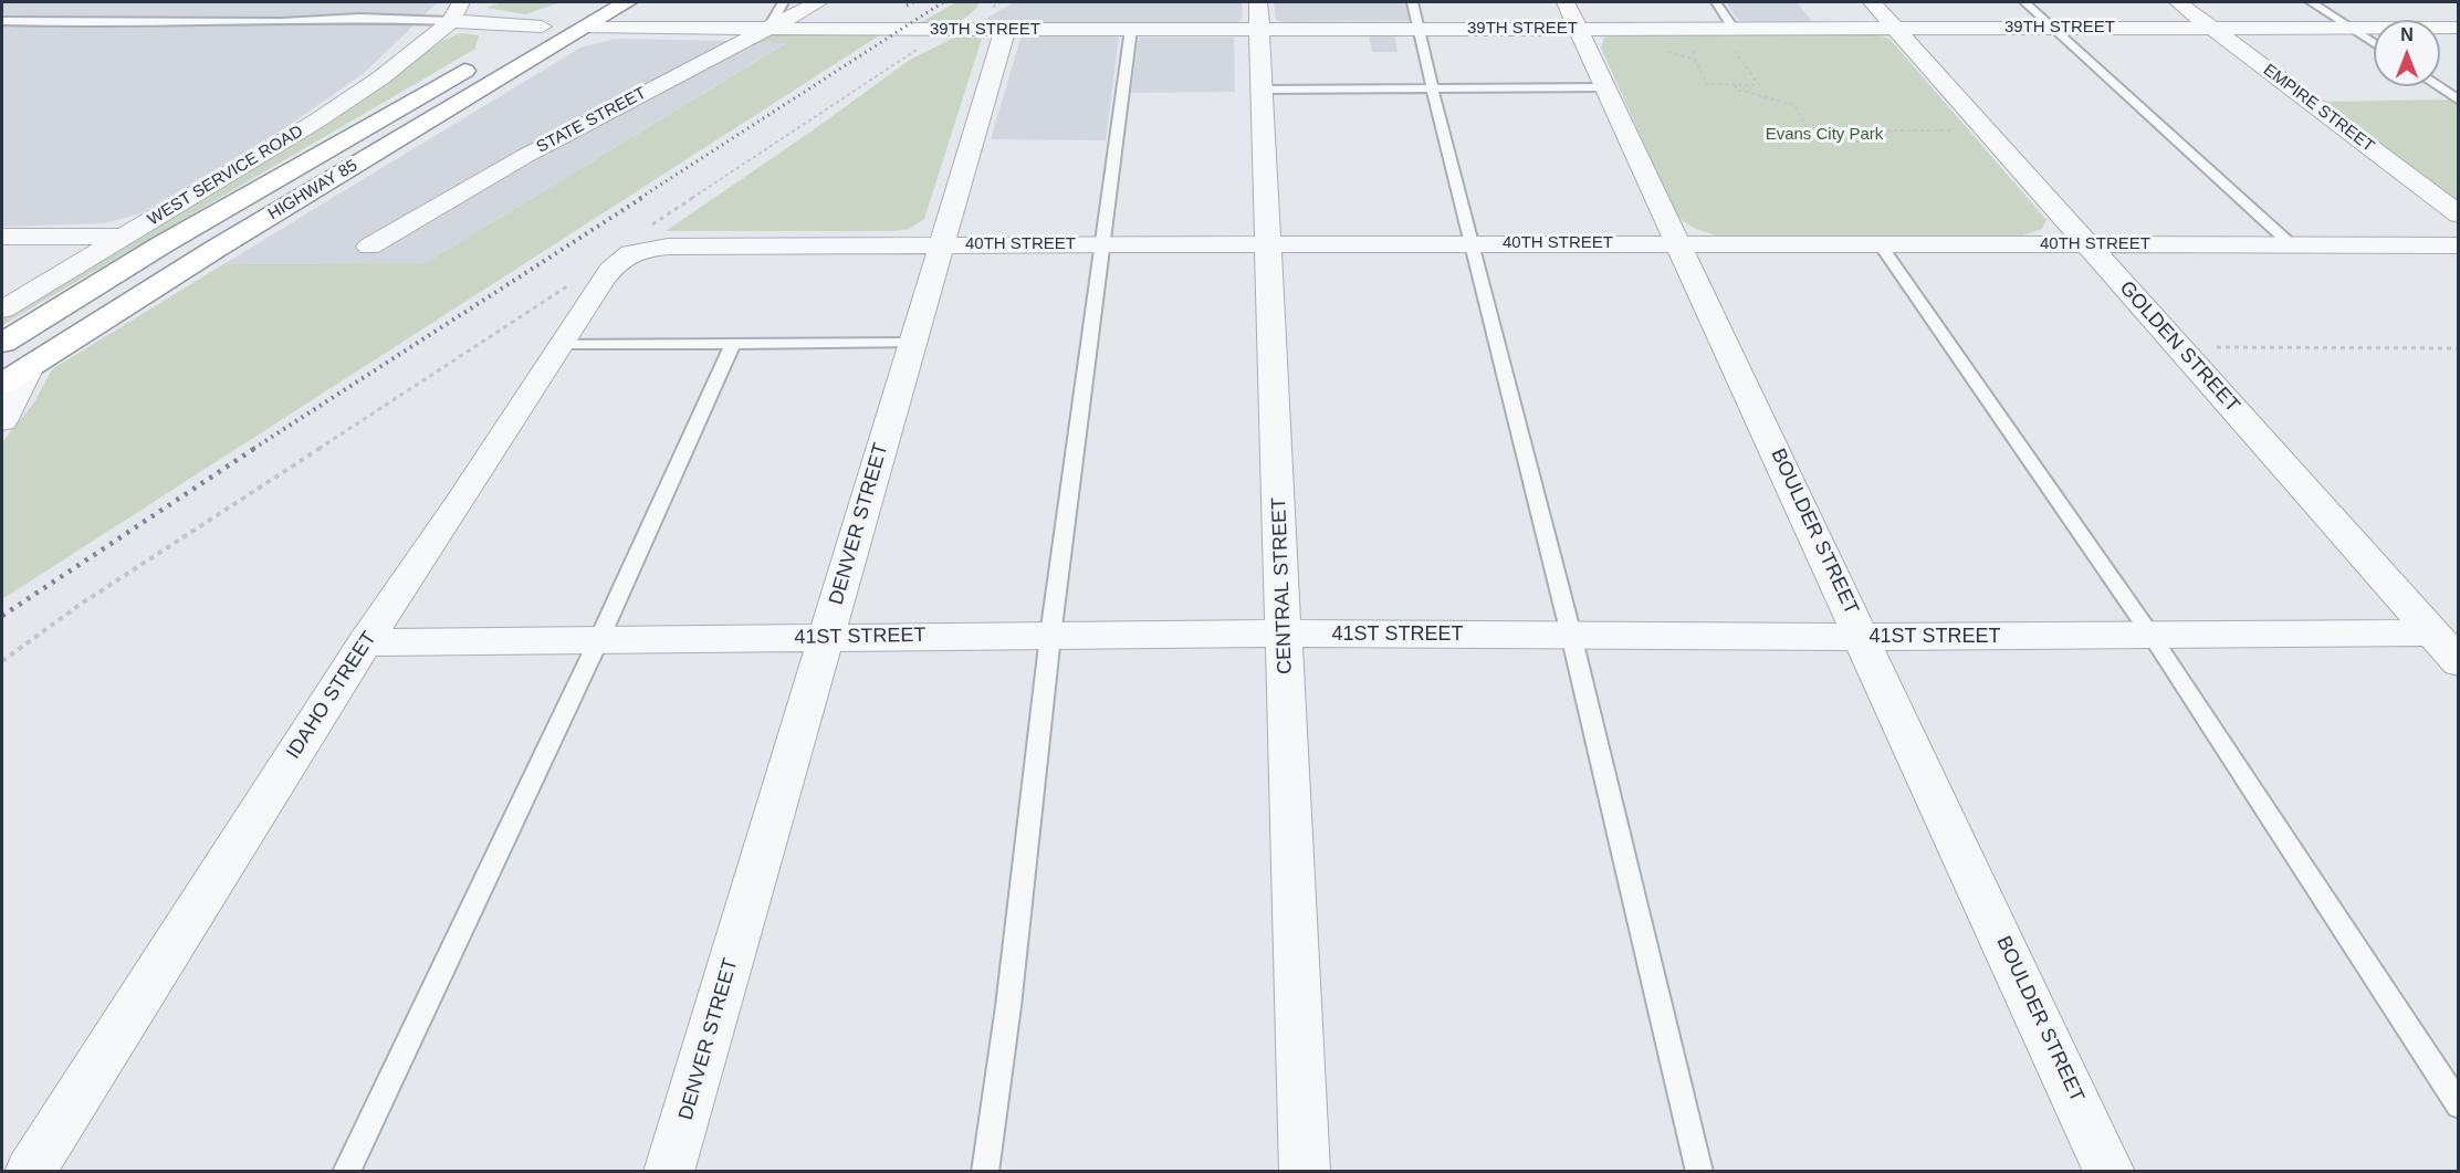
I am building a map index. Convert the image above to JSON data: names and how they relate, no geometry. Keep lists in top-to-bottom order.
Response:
{
  "streets": {
    "highway": ["HIGHWAY 85"],
    "street": [
      "39TH STREET",
      "EMPIRE STREET",
      "STATE STREET",
      "WEST SERVICE ROAD",
      "40TH STREET",
      "GOLDEN STREET",
      "DENVER STREET",
      "BOULDER STREET",
      "CENTRAL STREET",
      "41ST STREET",
      "IDAHO STREET"
    ]
  },
  "crossings": [
    ["39TH STREET", "EMPIRE STREET"],
    ["39TH STREET", "STATE STREET"],
    ["39TH STREET", "HIGHWAY 85"],
    ["39TH STREET", "GOLDEN STREET"],
    ["39TH STREET", "DENVER STREET"],
    ["39TH STREET", "BOULDER STREET"],
    ["39TH STREET", "CENTRAL STREET"],
    ["40TH STREET", "GOLDEN STREET"],
    ["40TH STREET", "DENVER STREET"],
    ["40TH STREET", "BOULDER STREET"],
    ["40TH STREET", "CENTRAL STREET"],
    ["40TH STREET", "IDAHO STREET"],
    ["GOLDEN STREET", "41ST STREET"],
    ["DENVER STREET", "41ST STREET"],
    ["BOULDER STREET", "41ST STREET"],
    ["CENTRAL STREET", "41ST STREET"],
    ["41ST STREET", "IDAHO STREET"]
  ],
  "parks": ["Evans City Park"],
  "north": "top"
}
